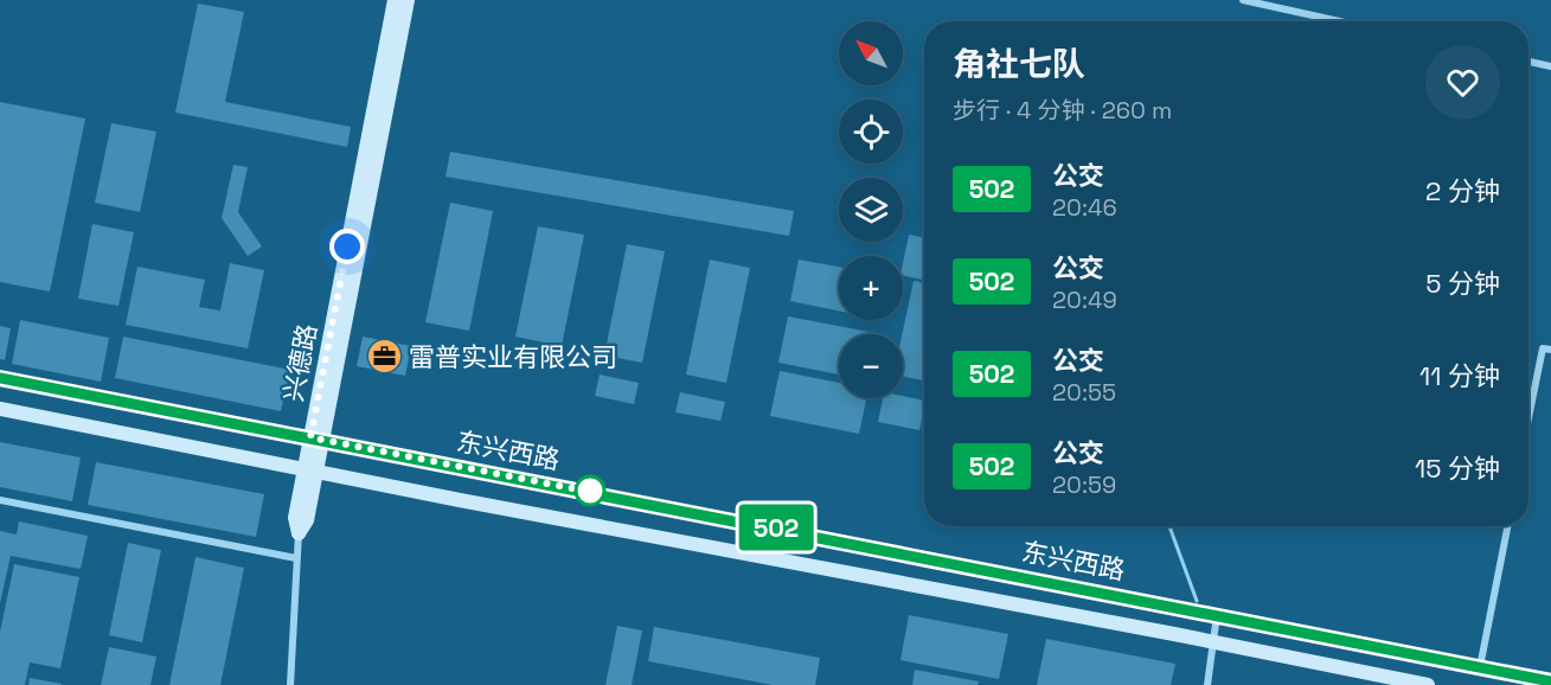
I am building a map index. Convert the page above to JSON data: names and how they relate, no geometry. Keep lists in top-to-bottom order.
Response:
{
  "streets": {
    "main road": ["兴德路", "东兴西路"]
  },
  "crossings": [
    ["兴德路", "东兴西路"]
  ],
  "places": {
    "office": ["雷普实业有限公司"]
  },
  "lines": ["bus line 502"],
  "north": "top left",
  "page": {
    "on_map": "502",
    "map_buttons": ["+", "−"],
    "heading": ["角社七队", "步行 · 4 分钟 · 260 m"],
    "list": [
      {
        "mark": "502",
        "name": "公交",
        "note": "20:46",
        "value": "2 分钟"
      },
      {
        "mark": "502",
        "name": "公交",
        "note": "20:49",
        "value": "5 分钟"
      },
      {
        "mark": "502",
        "name": "公交",
        "note": "20:55",
        "value": "11 分钟"
      },
      {
        "mark": "502",
        "name": "公交",
        "note": "20:59",
        "value": "15 分钟"
      }
    ]
  }
}
